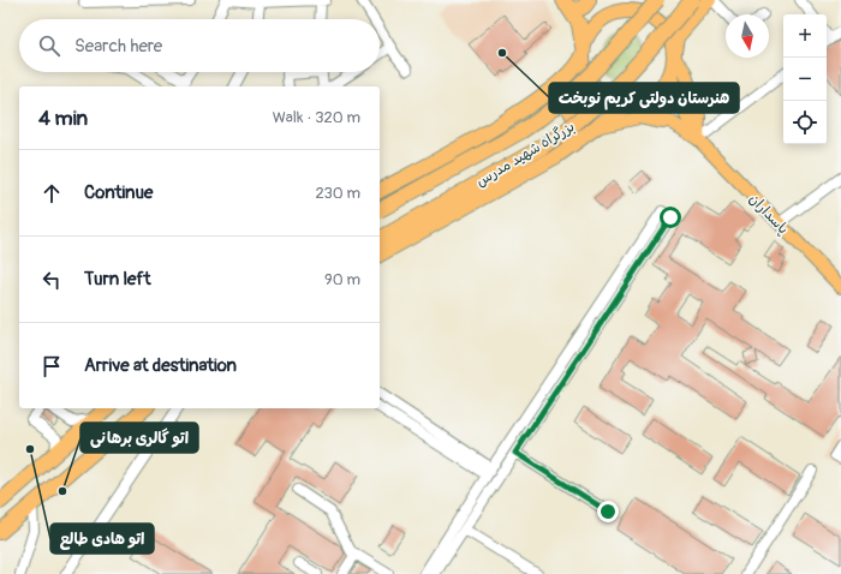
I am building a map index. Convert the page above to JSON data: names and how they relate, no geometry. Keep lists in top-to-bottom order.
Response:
{
  "streets": {
    "highway": ["بزرگراه شهید مدرس"],
    "main road": ["پاسداران"]
  },
  "places": ["هنرستان دولتی کریم نوبخت", "اتو هادی طالع", "اتو گالری برهانی"],
  "north": "bottom",
  "page": {
    "map_buttons": ["+", "−"],
    "search": "Search here",
    "heading": ["4 min", "Walk · 320 m"],
    "list": [
      ["Continue", "230 m"],
      ["Turn left", "90 m"],
      "Arrive at destination"
    ]
  }
}
